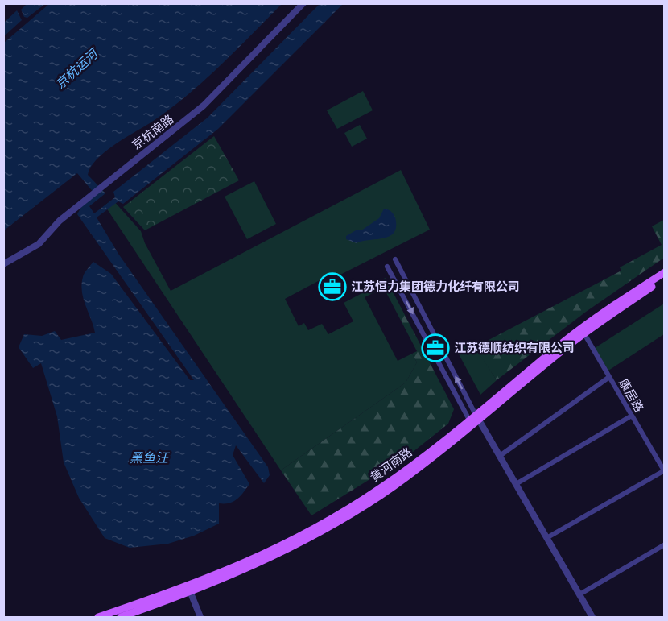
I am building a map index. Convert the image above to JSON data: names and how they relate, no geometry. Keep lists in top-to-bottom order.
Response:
{
  "streets": {
    "main road": ["黄河南路"],
    "street": ["京杭南路", "康居路"]
  },
  "crossings": [
    ["康居路", "黄河南路"]
  ],
  "water": ["京杭运河", "黑鱼汪"],
  "places": {
    "office": ["江苏恒力集团德力化纤有限公司", "江苏德顺纺织有限公司"]
  }
}
